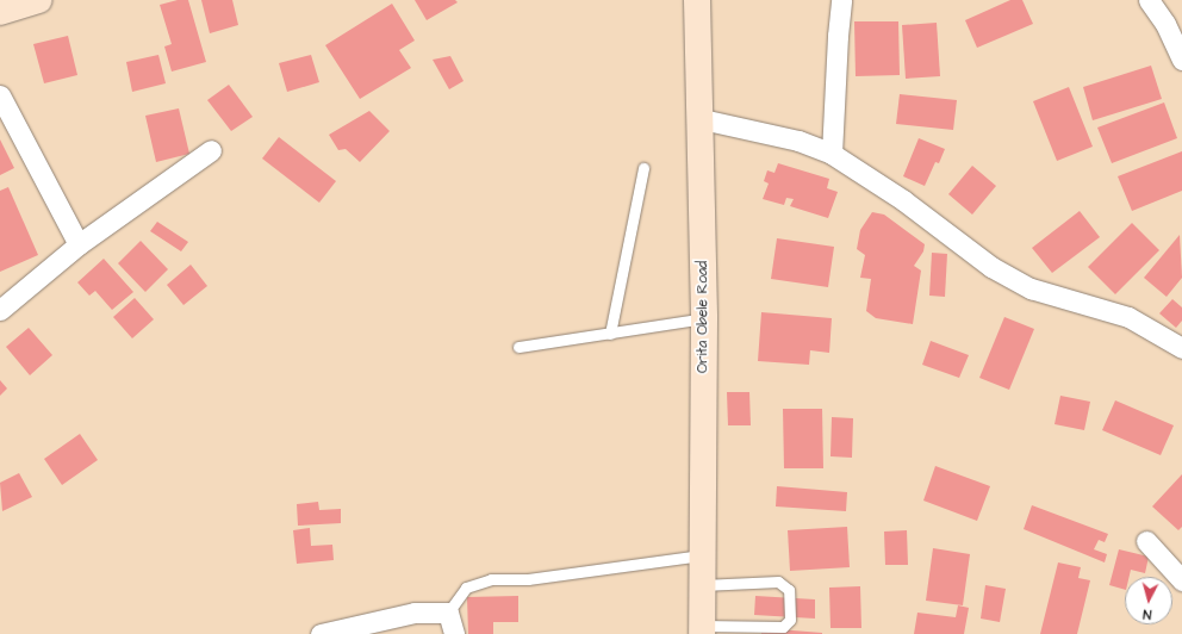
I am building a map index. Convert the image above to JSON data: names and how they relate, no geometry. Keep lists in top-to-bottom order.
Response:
{
  "streets": {
    "main road": ["Orita Obele Road"]
  },
  "north": "bottom"
}
